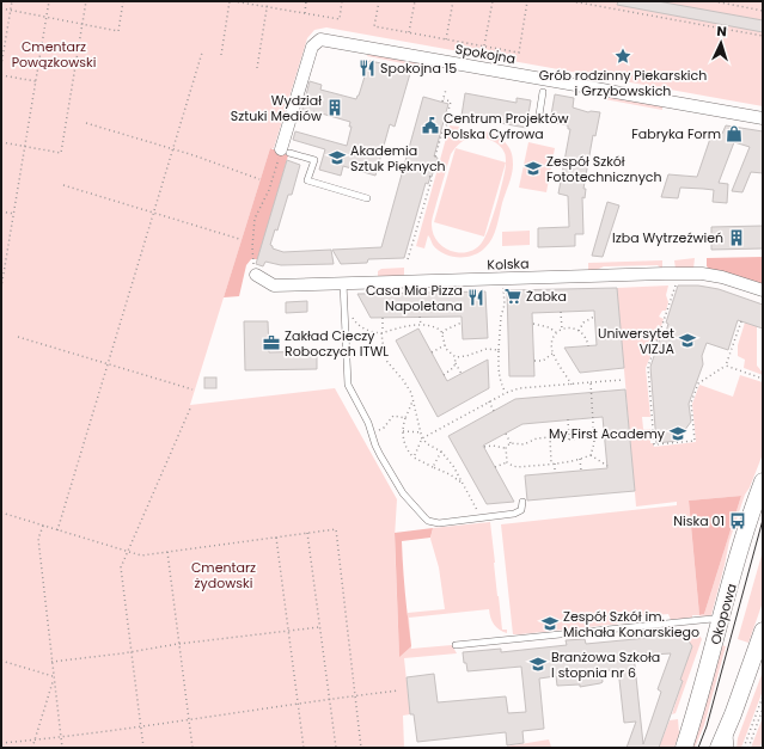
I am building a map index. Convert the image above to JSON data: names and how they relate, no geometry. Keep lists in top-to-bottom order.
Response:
{
  "streets": {
    "main road": ["Okopowa"],
    "street": ["Spokojna", "Kolska"]
  },
  "parks": ["Cmentarz Powązkowski", "Cmentarz żydowski"],
  "places": {
    "place": ["Grób rodzinny Piekarskich i Grzybowskich"],
    "restaurant": ["Spokojna 15", "Casa Mia Pizza Napoletana"],
    "building": ["Wydział Sztuki Mediów", "Izba Wytrzeźwień"],
    "public building": ["Centrum Projektów Polska Cyfrowa"],
    "shop": ["Fabryka Form"],
    "school or university": [
      "Akademia Sztuk Pięknych",
      "Zespół Szkół Fototechnicznych",
      "Uniwersytet VIZJA",
      "My First Academy",
      "Zespół Szkół im. Michała Konarskiego",
      "Branżowa Szkoła I stopnia nr 6"
    ],
    "supermarket": ["Żabka"],
    "office": ["Zakład Cieczy Roboczych ITWL"],
    "bus stop": ["Niska 01"]
  },
  "north": "top"
}
